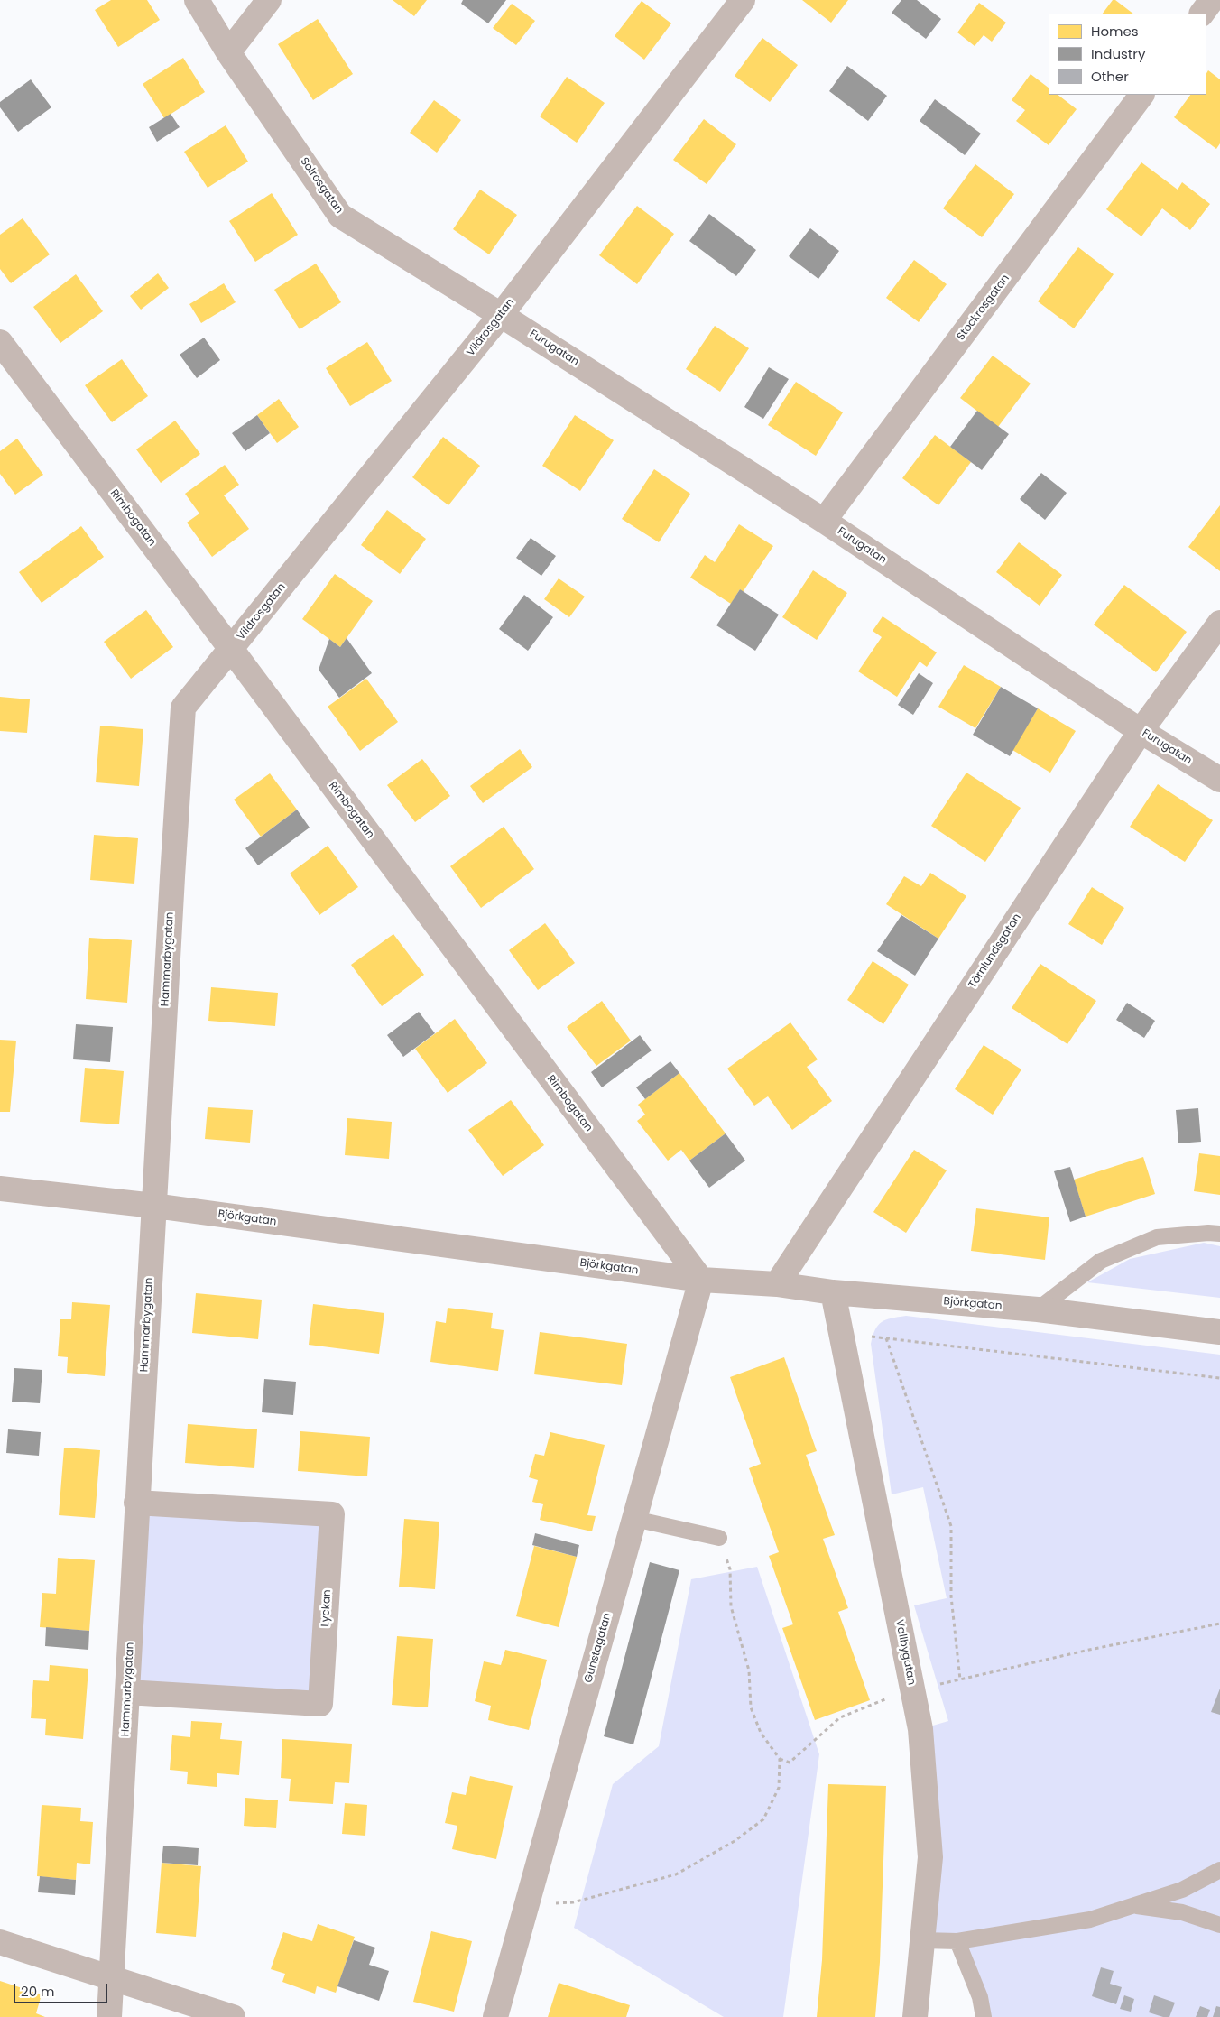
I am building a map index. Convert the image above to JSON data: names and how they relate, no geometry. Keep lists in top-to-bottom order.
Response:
{
  "streets": {
    "street": [
      "Solrosgatan",
      "Stockrosgatan",
      "Vildrosgatan",
      "Furugatan",
      "Rimbogatan",
      "Törnlundsgatan",
      "Hammarbygatan",
      "Björkgatan",
      "Lyckan",
      "Gunstagatan",
      "Vallbygatan"
    ]
  },
  "crossings": [
    ["Solrosgatan", "Vildrosgatan"],
    ["Solrosgatan", "Furugatan"],
    ["Stockrosgatan", "Furugatan"],
    ["Vildrosgatan", "Furugatan"],
    ["Vildrosgatan", "Rimbogatan"],
    ["Vildrosgatan", "Hammarbygatan"],
    ["Furugatan", "Törnlundsgatan"],
    ["Rimbogatan", "Hammarbygatan"],
    ["Rimbogatan", "Björkgatan"],
    ["Rimbogatan", "Gunstagatan"],
    ["Törnlundsgatan", "Björkgatan"],
    ["Hammarbygatan", "Björkgatan"],
    ["Hammarbygatan", "Lyckan"],
    ["Björkgatan", "Gunstagatan"],
    ["Björkgatan", "Vallbygatan"]
  ],
  "legend": ["Homes", "Industry", "Other"],
  "scale_bar": "20 m"
}
